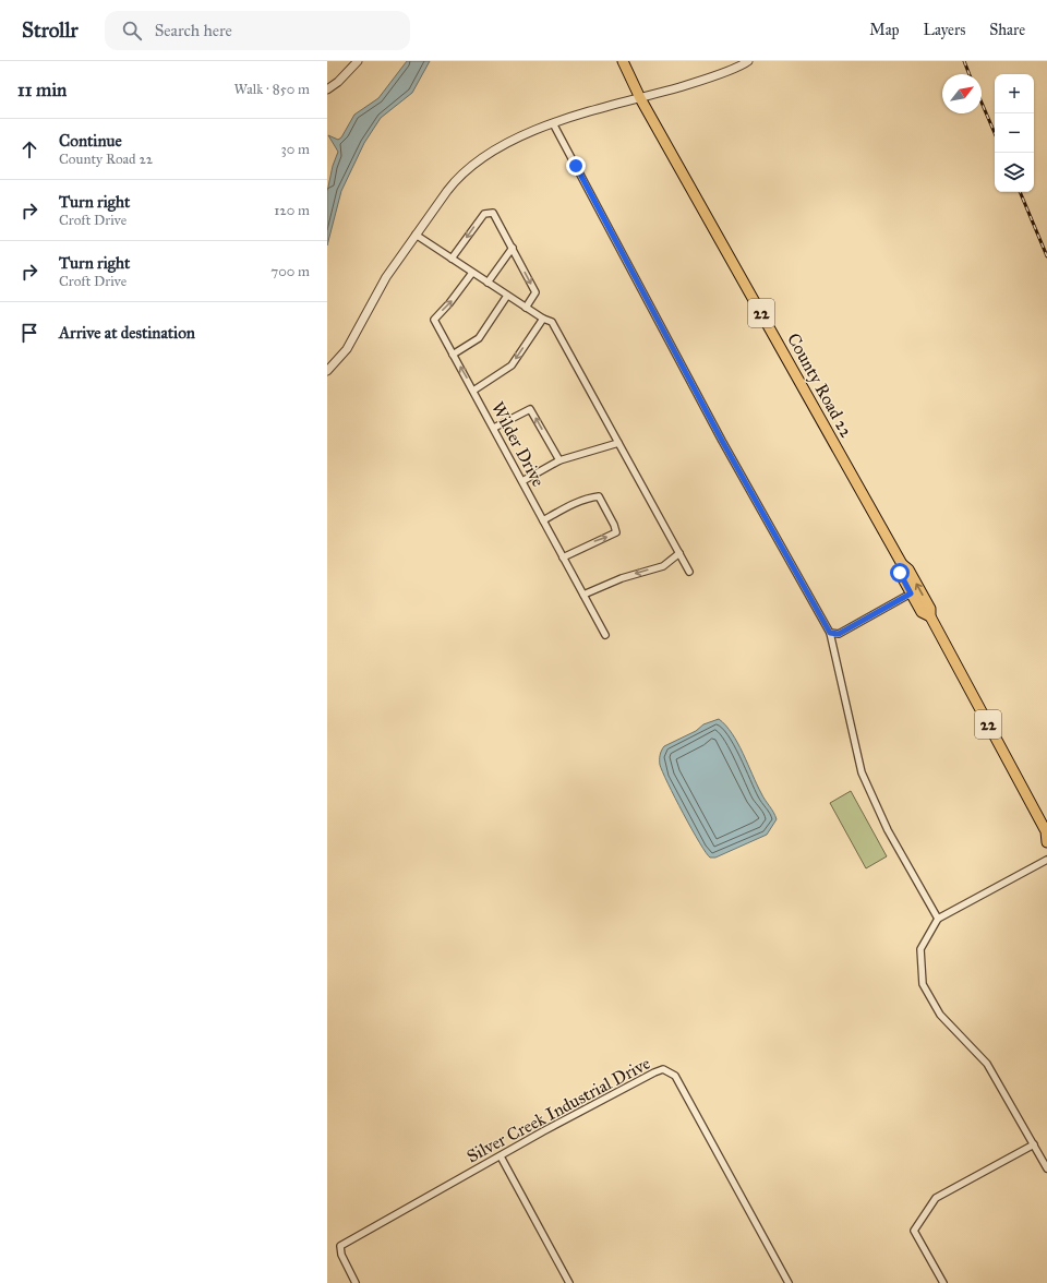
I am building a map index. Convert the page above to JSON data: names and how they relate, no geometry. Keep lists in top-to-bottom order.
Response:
{
  "streets": {
    "main road": ["22", "County Road 22"],
    "street": ["Wilder Drive", "Silver Creek Industrial Drive"]
  },
  "north": "top right",
  "page": {
    "header": "Strollr",
    "search": "Search here",
    "nav": ["Map", "Layers", "Share"],
    "heading": ["11 min", "Walk · 850 m"],
    "map_buttons": ["+", "−"],
    "list": [
      ["Continue", "County Road 22", "30 m"],
      ["Turn right", "Croft Drive", "120 m"],
      ["Turn right", "Croft Drive", "700 m"],
      "Arrive at destination"
    ]
  }
}
